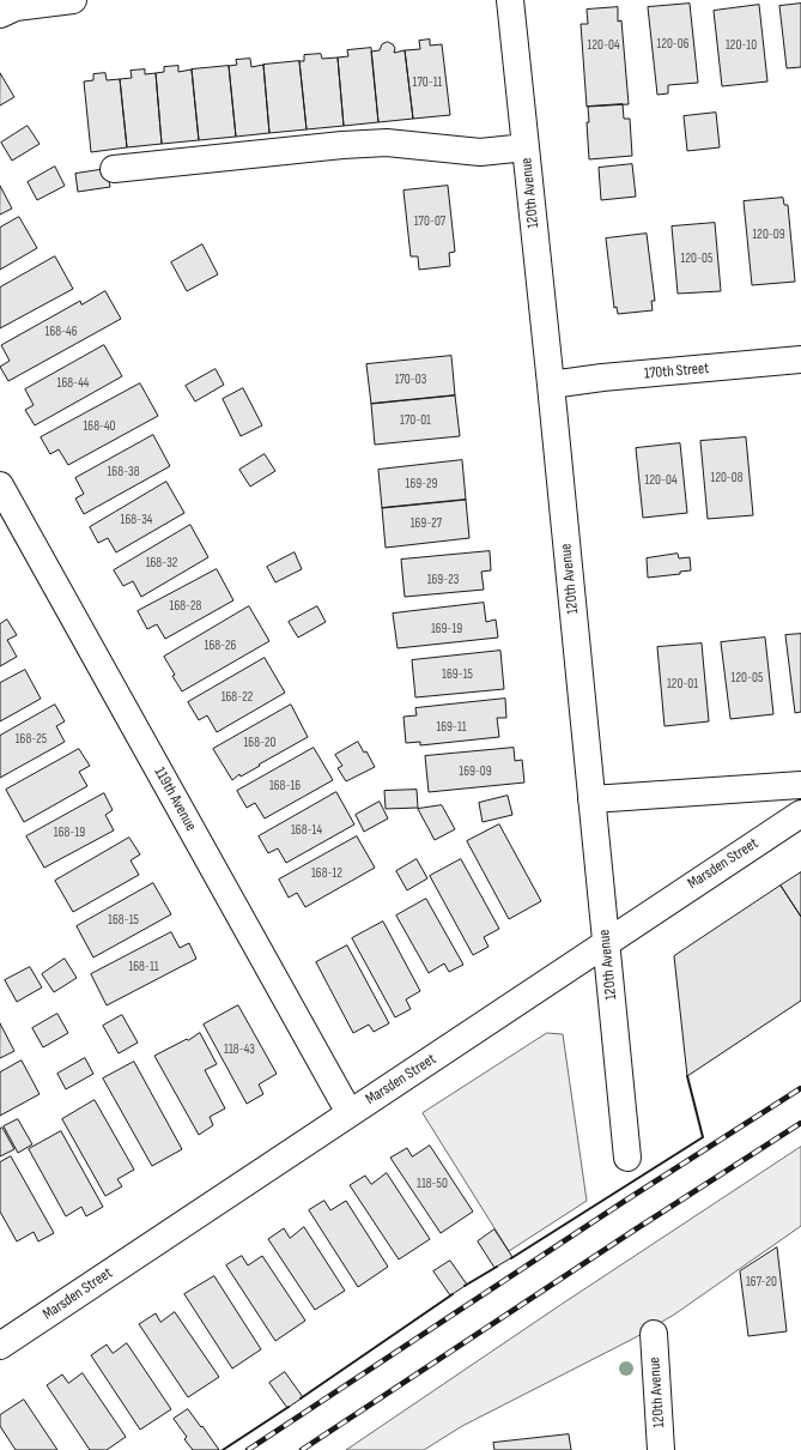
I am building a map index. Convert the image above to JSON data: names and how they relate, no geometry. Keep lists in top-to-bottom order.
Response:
{
  "streets": {
    "street": [
      "120th Avenue",
      "170th Street",
      "119th Avenue",
      "Marsden Street"
    ]
  },
  "crossings": [
    ["120th Avenue", "170th Street"],
    ["120th Avenue", "Marsden Street"],
    ["119th Avenue", "Marsden Street"]
  ],
  "house_numbers": [
    "120-06",
    "120-04",
    "120-10",
    "170-11",
    "170-07",
    "120-09",
    "120-05",
    "168-46",
    "170-03",
    "168-44",
    "170-01",
    "168-40",
    "168-38",
    "120-08",
    "120-04",
    "169-29",
    "168-34",
    "169-27",
    "168-32",
    "169-23",
    "168-28",
    "169-19",
    "168-26",
    "169-15",
    "120-05",
    "120-01",
    "168-22",
    "169-11",
    "168-25",
    "168-20",
    "169-09",
    "168-16",
    "168-14",
    "168-19",
    "168-12",
    "168-15",
    "168-11",
    "118-43",
    "118-50",
    "167-20"
  ]
}
